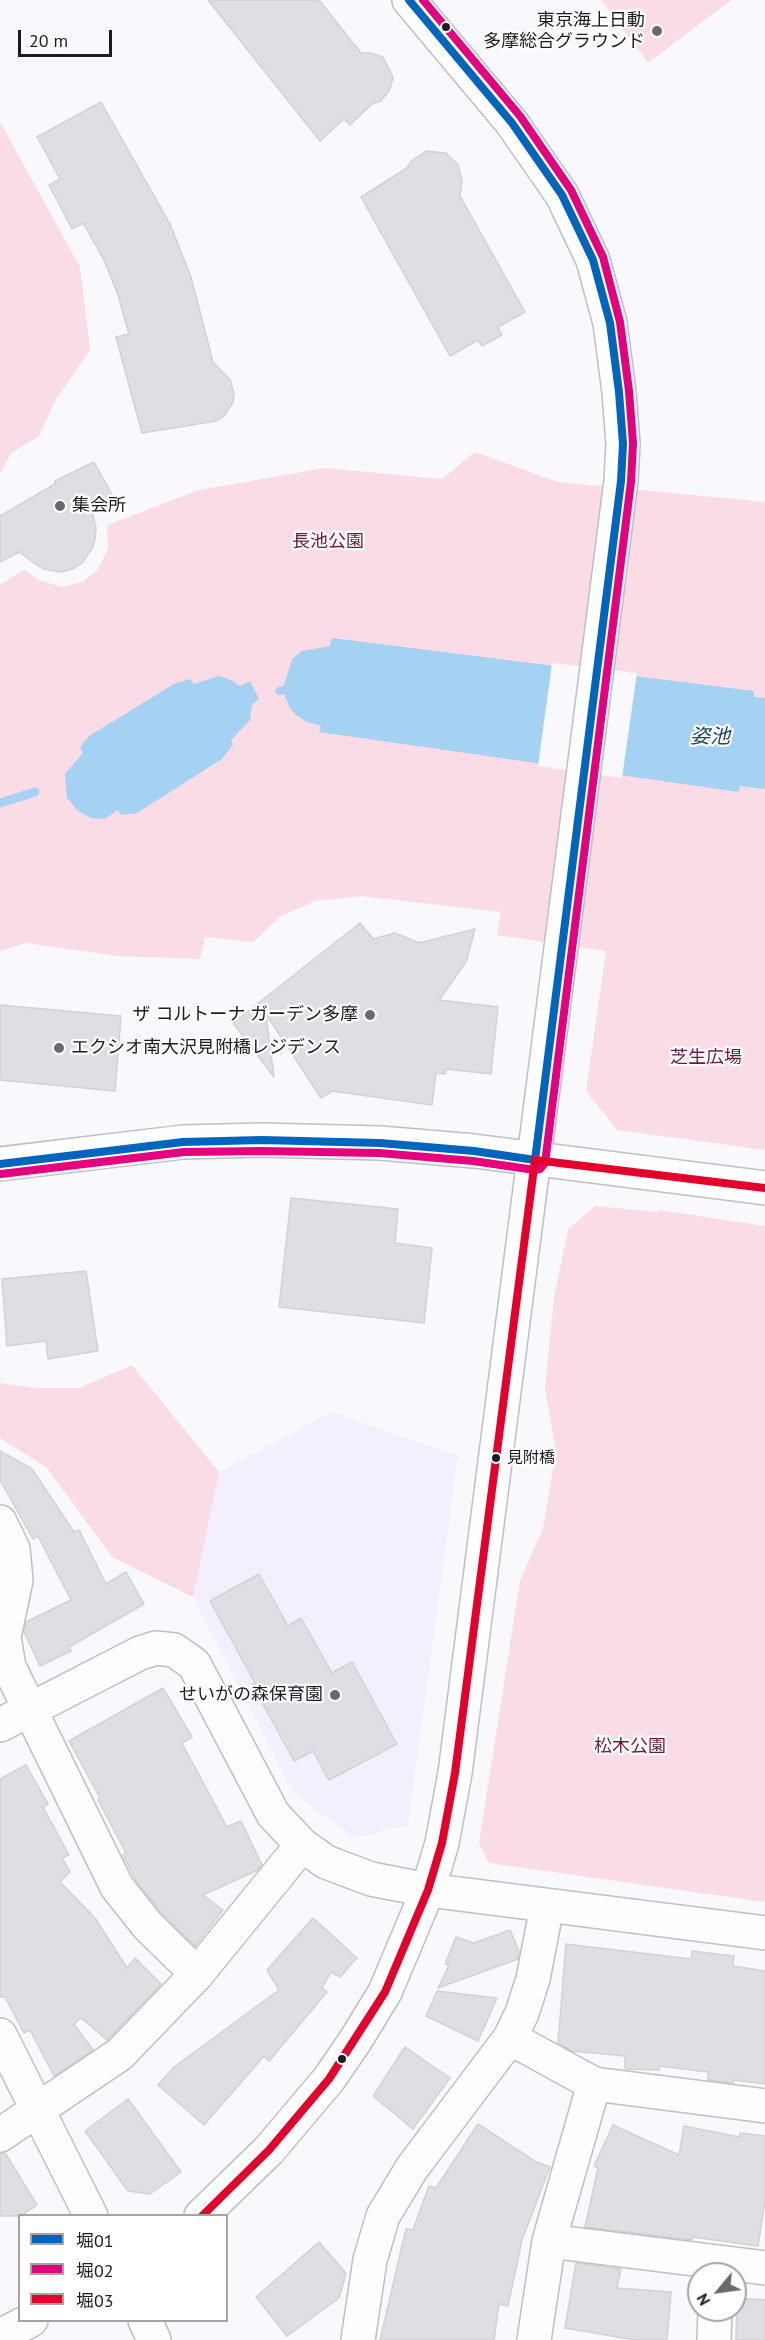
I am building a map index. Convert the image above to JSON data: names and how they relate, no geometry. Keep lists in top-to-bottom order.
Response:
{
  "water": ["姿池"],
  "parks": ["長池公園", "芝生広場", "松木公園"],
  "places": [
    "東京海上日動 多摩総合グラウンド",
    "集会所",
    "ザ コルトーナ ガーデン多摩",
    "エクシオ南大沢見附橋レジデンス",
    "見附橋",
    "せいがの森保育園"
  ],
  "lines": ["transit line 堀01", "transit line 堀02", "transit line 堀03"],
  "legend": ["堀01", "堀02", "堀03"],
  "scale_bar": "20 m",
  "north": "bottom left"
}
